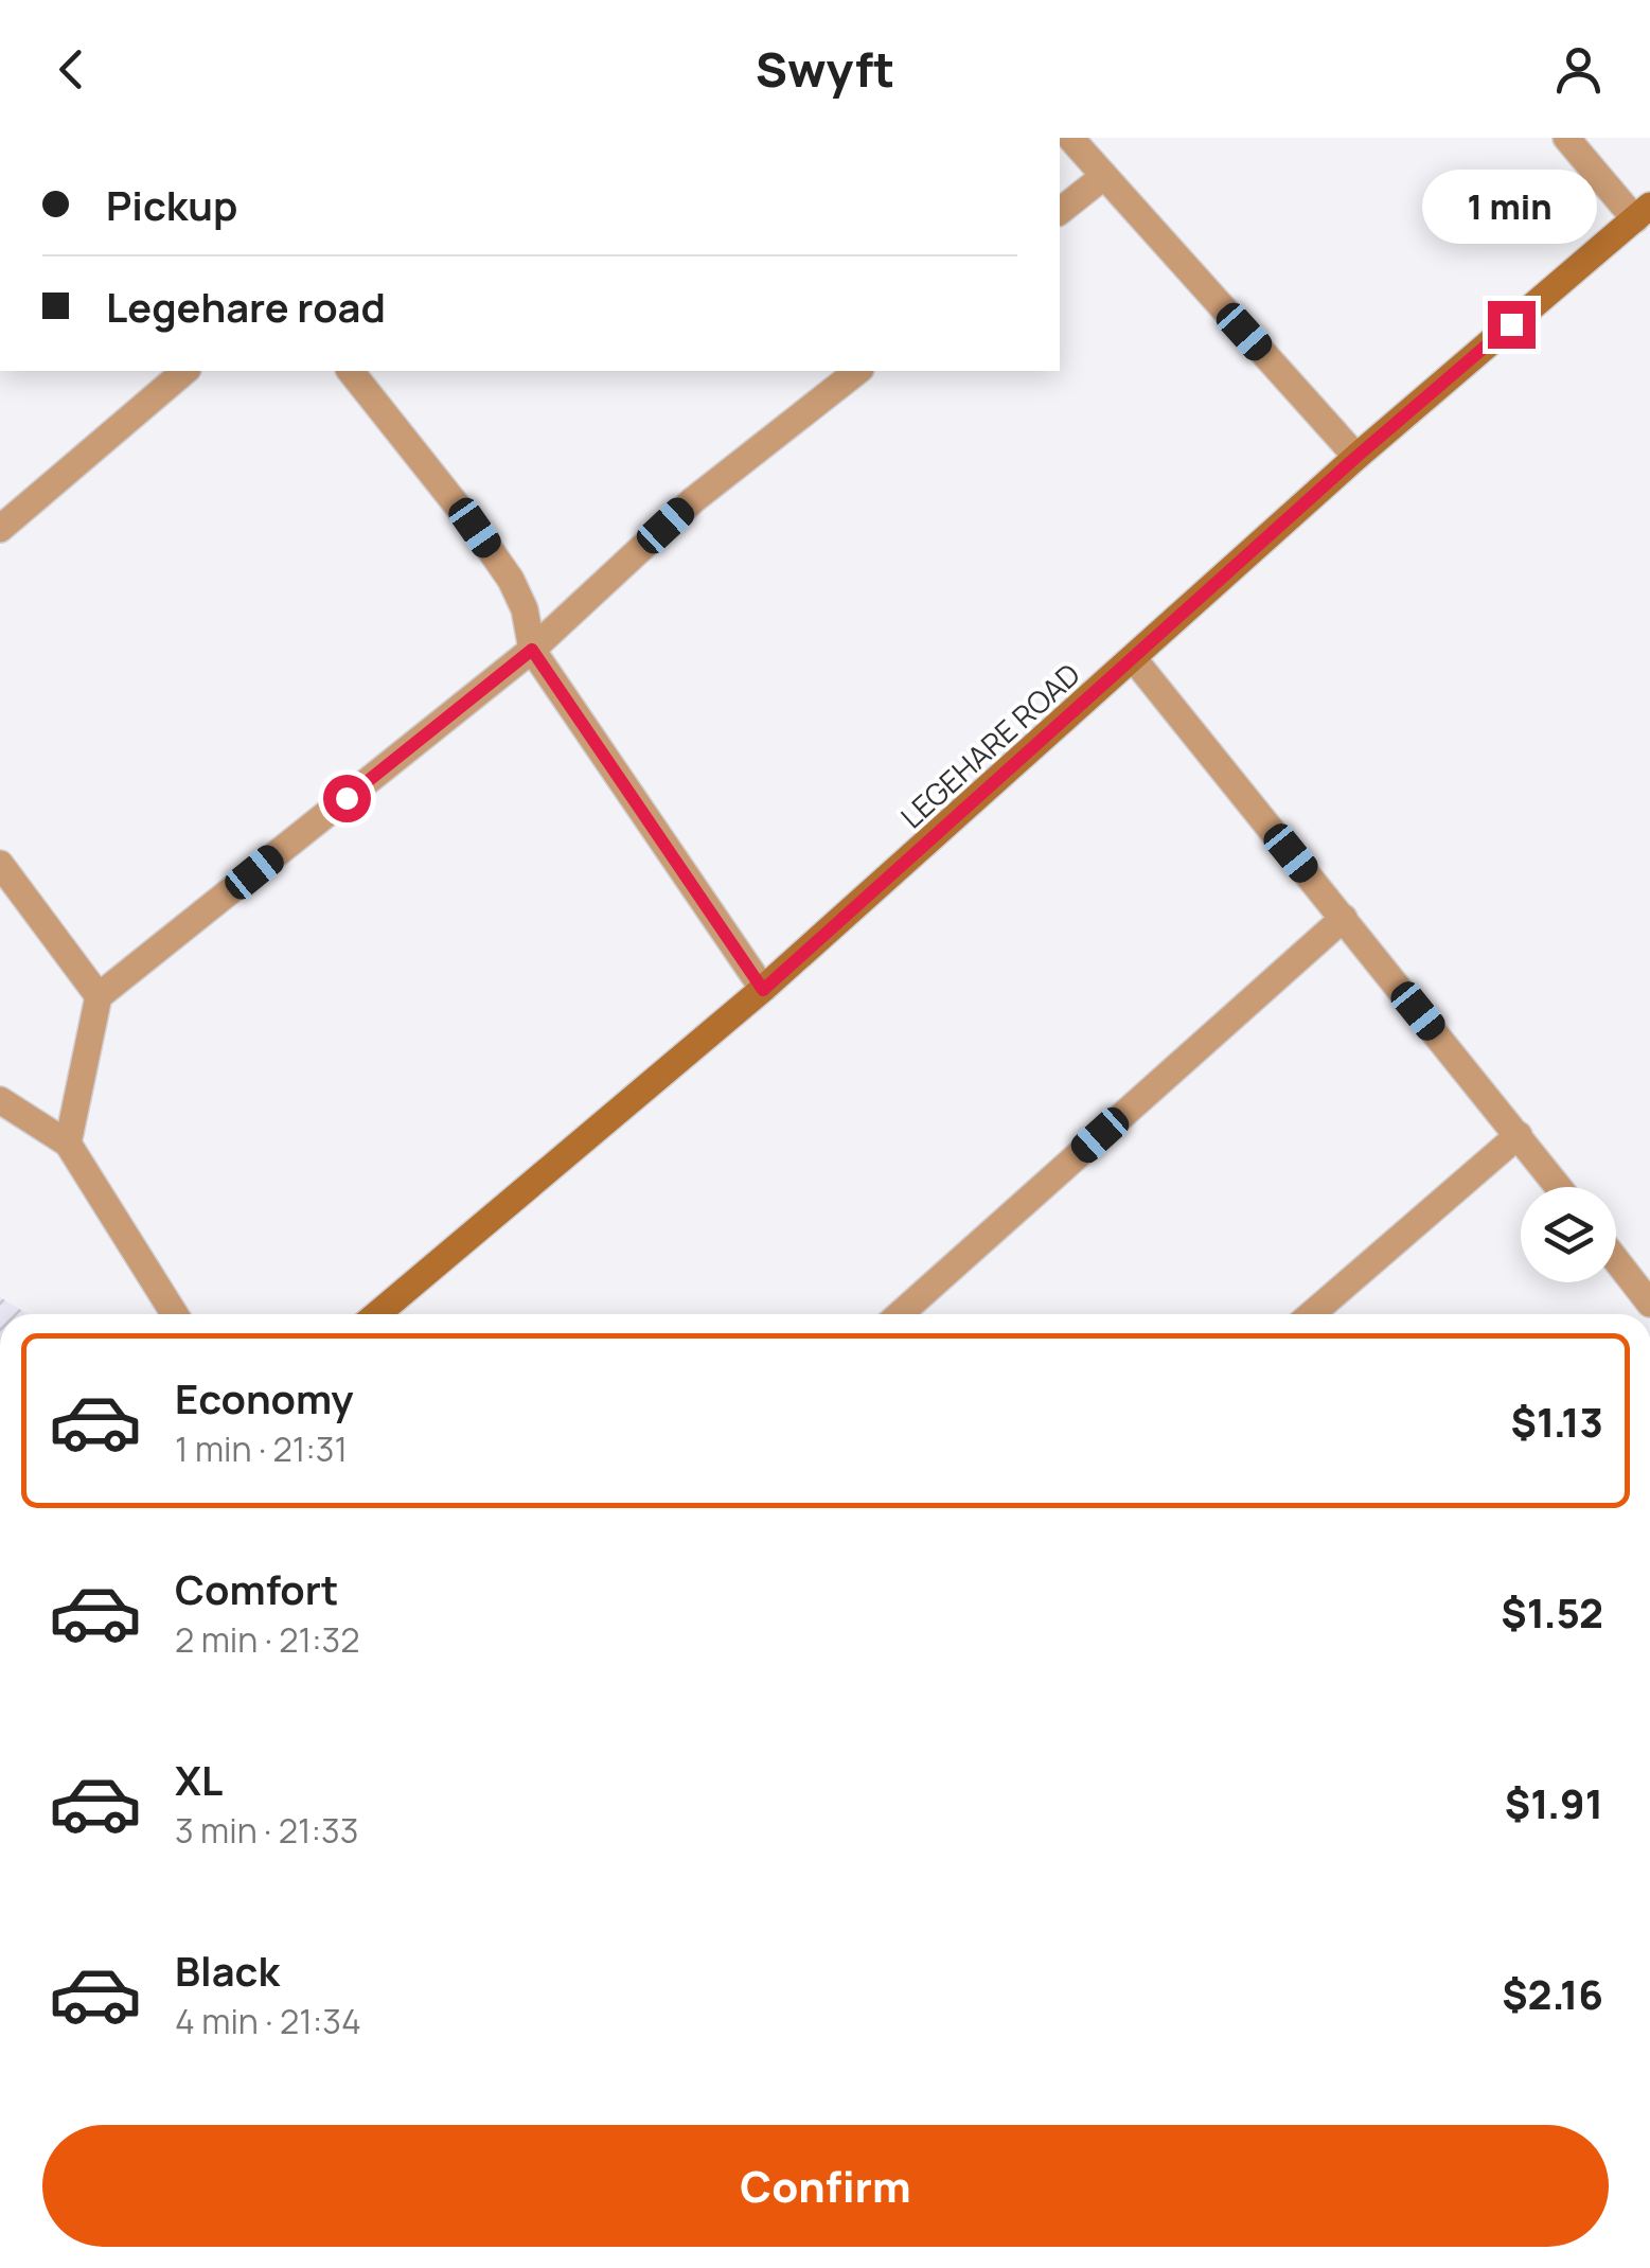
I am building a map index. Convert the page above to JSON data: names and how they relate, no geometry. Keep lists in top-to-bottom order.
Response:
{
  "streets": {
    "main road": ["LEGEHARE ROAD"]
  },
  "page": {
    "header": "Swyft",
    "banner": ["Pickup", "Legehare road"],
    "bubble": "1 min",
    "list": [
      {
        "name": "Economy",
        "note": "1 min · 21:31",
        "value": "$1.13"
      },
      {
        "name": "Comfort",
        "note": "2 min · 21:32",
        "value": "$1.52"
      },
      {
        "name": "XL",
        "note": "3 min · 21:33",
        "value": "$1.91"
      },
      {
        "name": "Black",
        "note": "4 min · 21:34",
        "value": "$2.16"
      }
    ],
    "buttons": "Confirm"
  }
}
